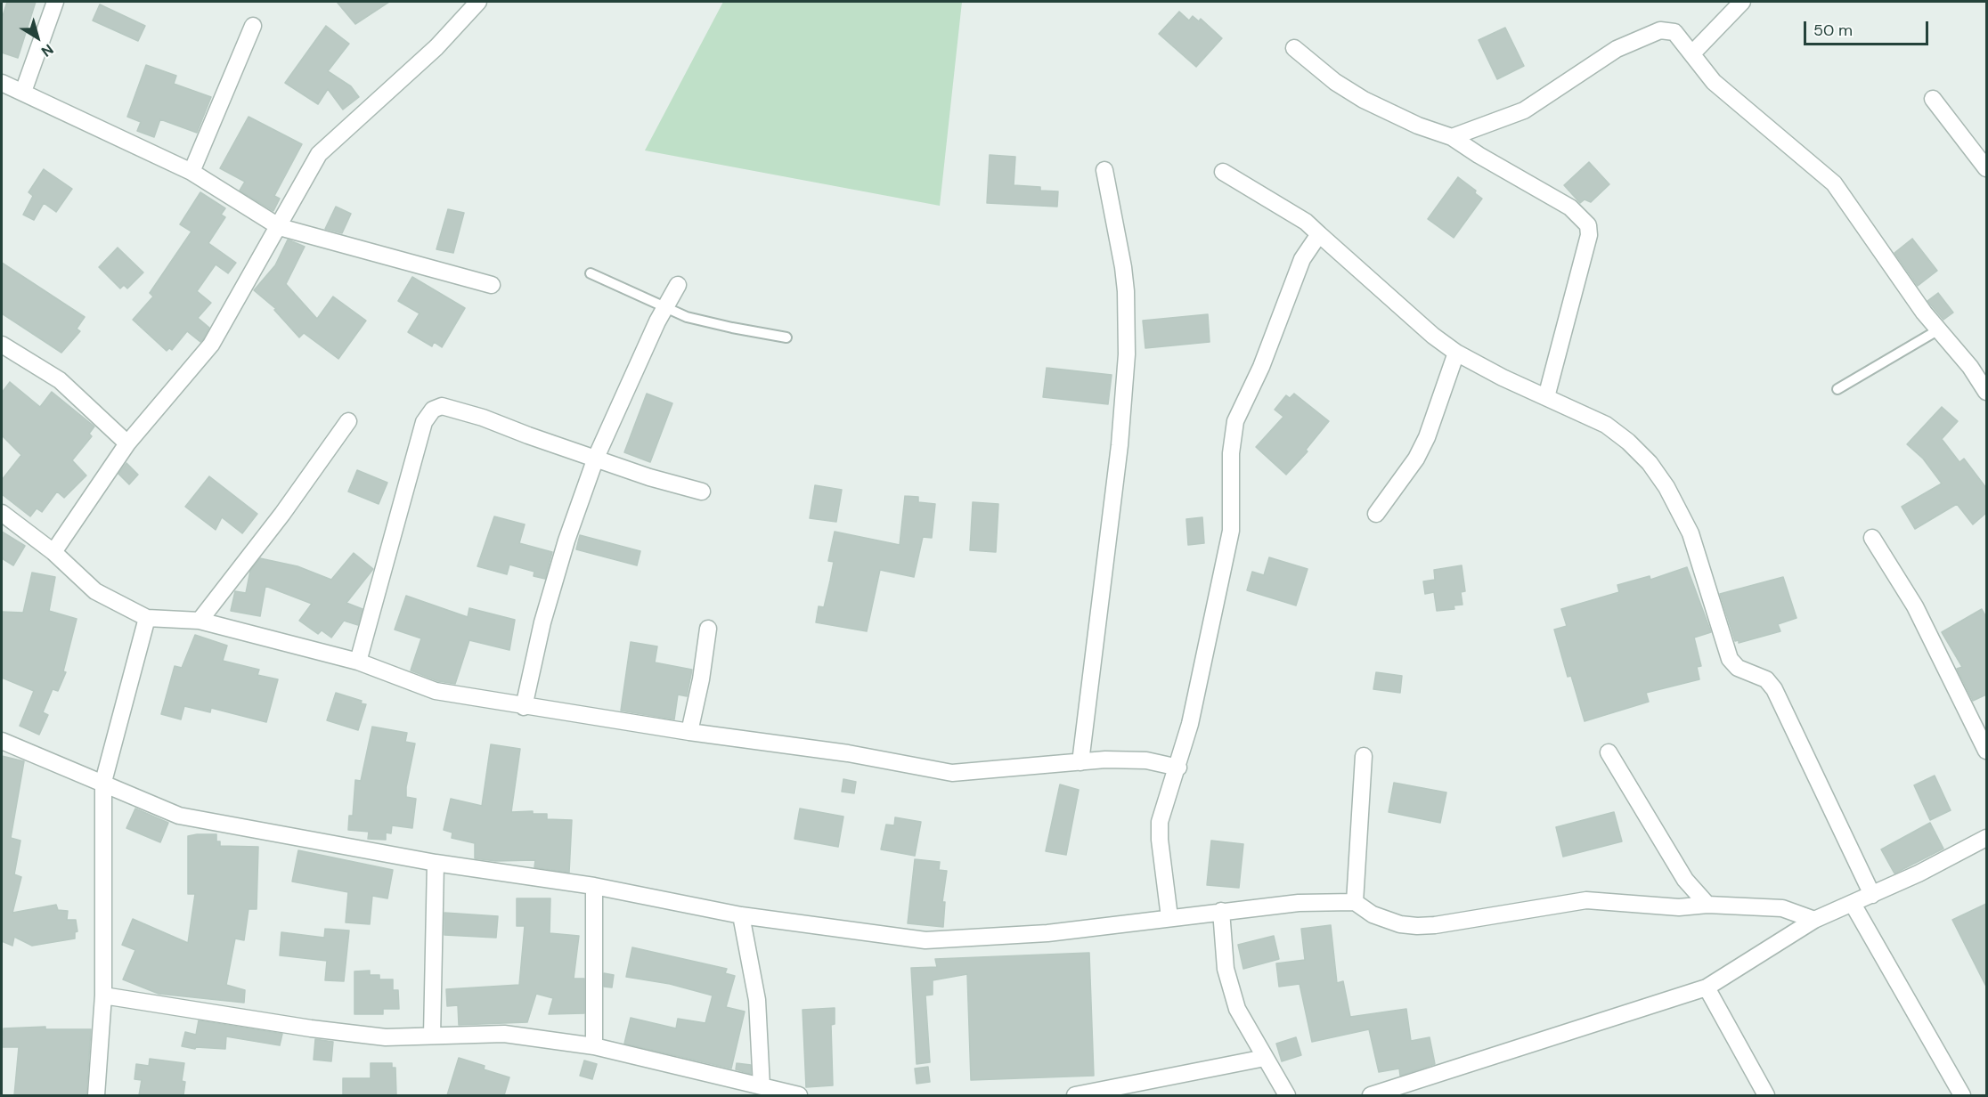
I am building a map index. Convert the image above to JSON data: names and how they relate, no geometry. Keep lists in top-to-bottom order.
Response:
{
  "scale_bar": "50 m",
  "north": "bottom right"
}
